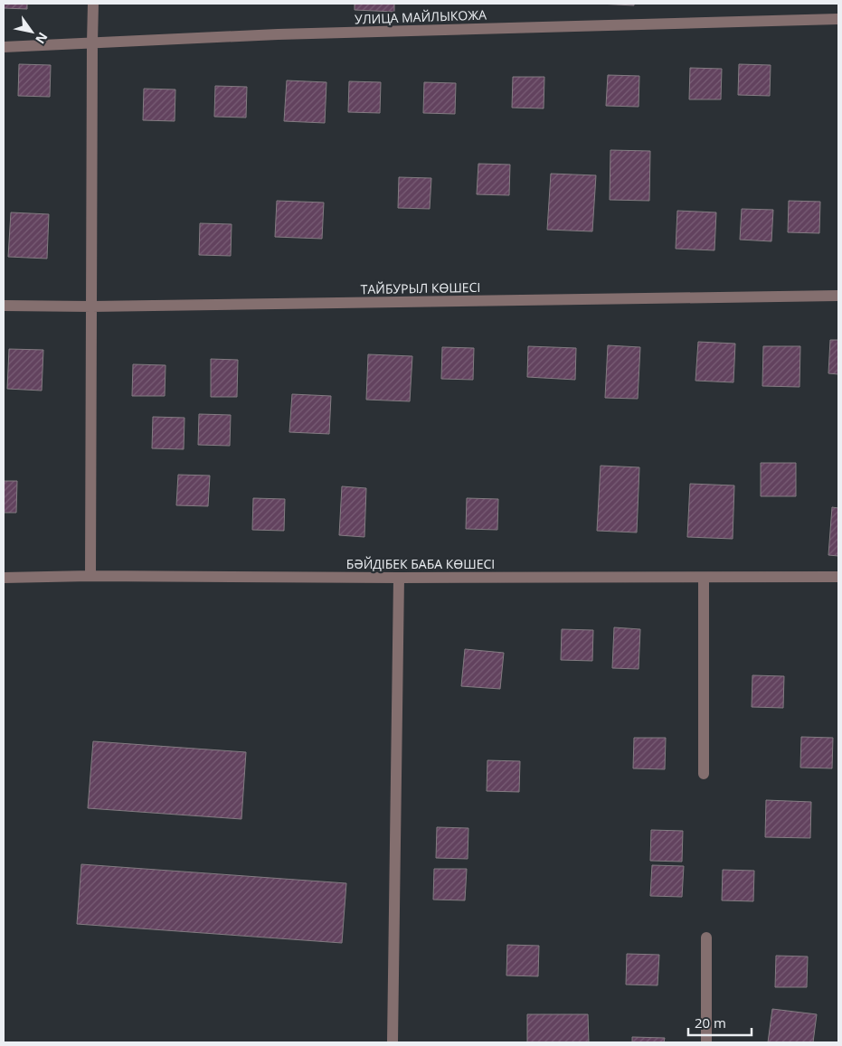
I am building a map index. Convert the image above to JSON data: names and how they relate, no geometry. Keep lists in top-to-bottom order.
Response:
{
  "streets": {
    "street": ["УЛИЦА МАЙЛЫКОЖА", "ТАЙБУРЫЛ КӨШЕСІ", "БӘЙДІБЕК БАБА КӨШЕСІ"]
  },
  "scale_bar": "20 m",
  "north": "bottom right"
}
